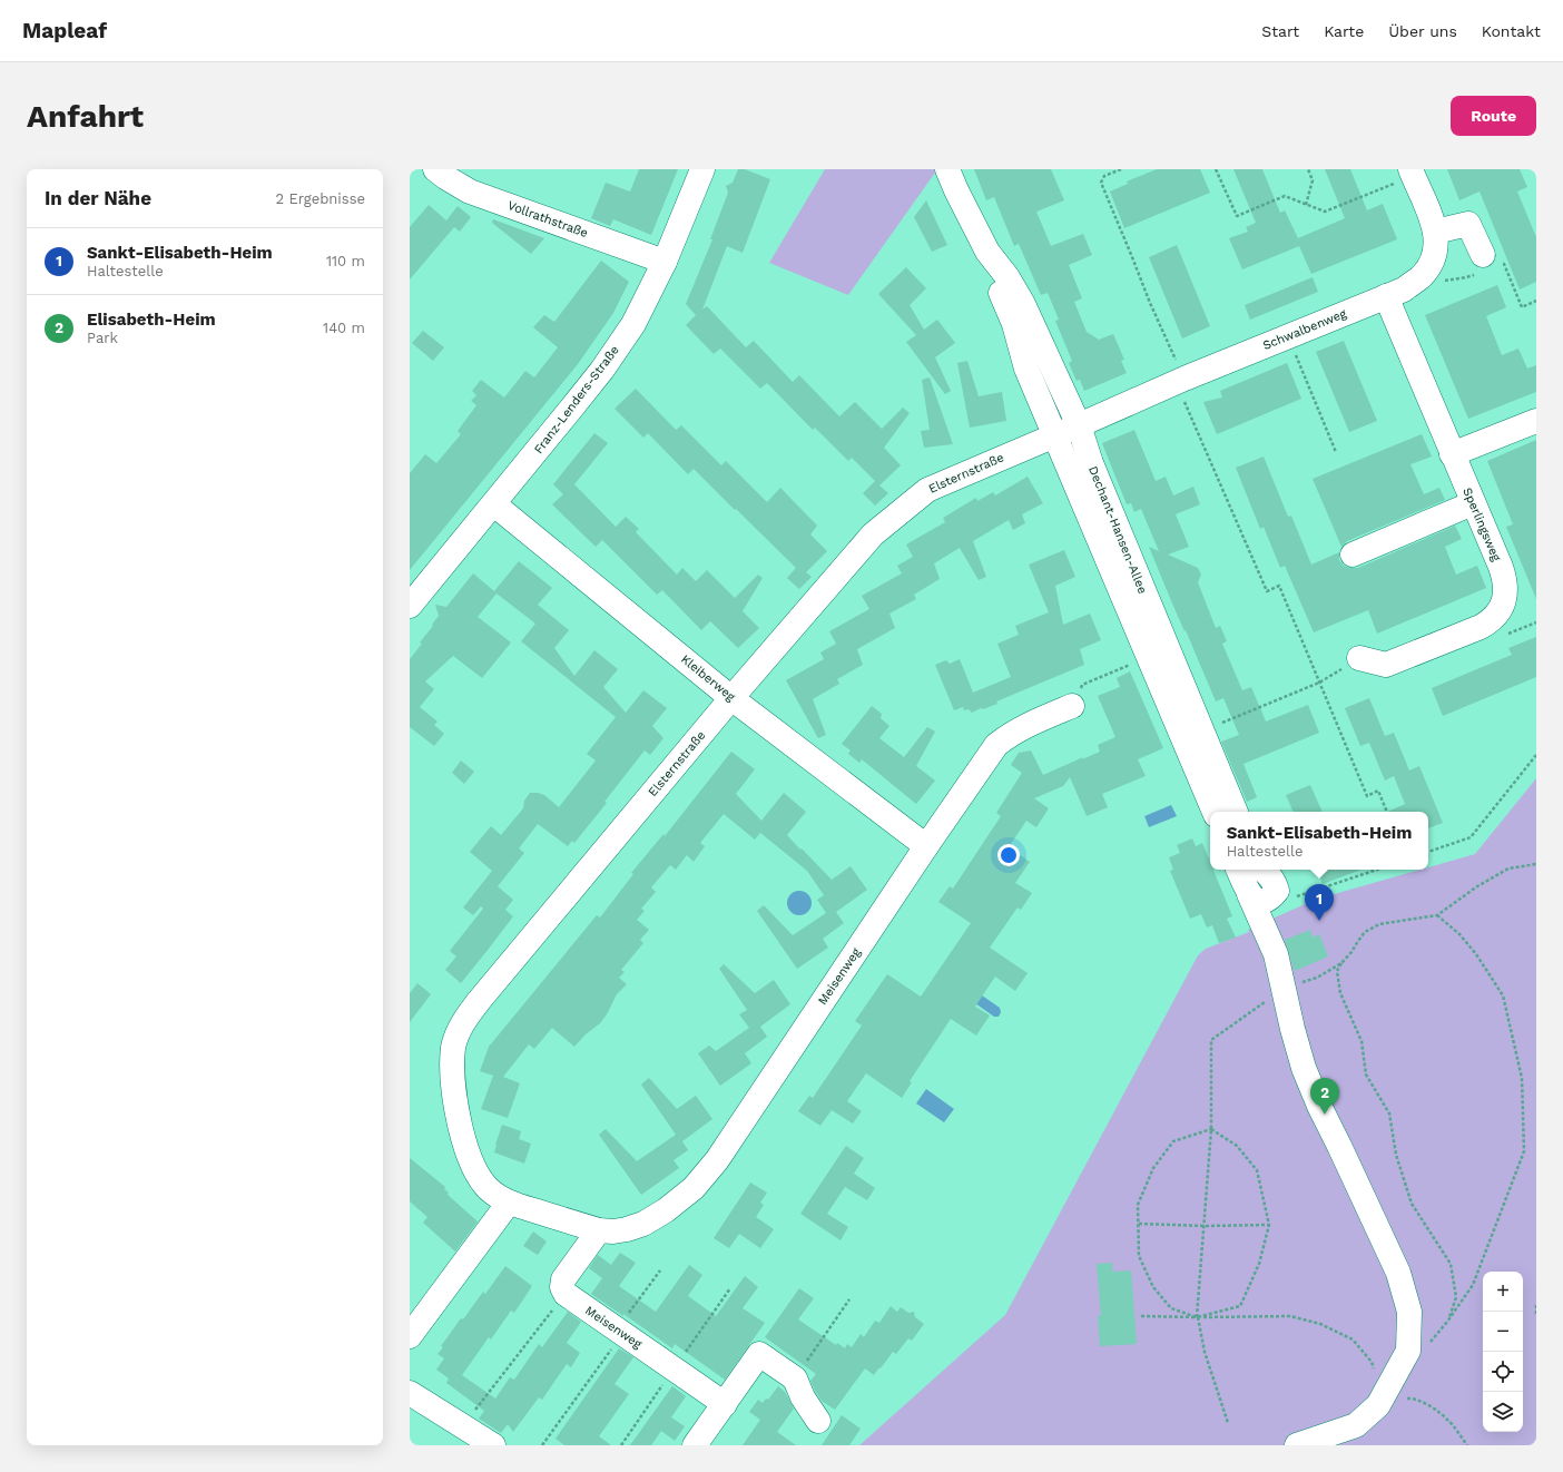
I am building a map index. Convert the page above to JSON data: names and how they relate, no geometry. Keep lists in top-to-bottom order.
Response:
{
  "streets": {
    "street": [
      "Vollrathstraße",
      "Schwalbenweg",
      "Franz-Lenders-Straße",
      "Elsternstraße",
      "Sperlingsweg",
      "Dechant-Hansen-Allee",
      "Kleiberweg",
      "Meisenweg"
    ]
  },
  "crossings": [
    ["Vollrathstraße", "Franz-Lenders-Straße"],
    ["Schwalbenweg", "Elsternstraße"],
    ["Schwalbenweg", "Sperlingsweg"],
    ["Schwalbenweg", "Dechant-Hansen-Allee"],
    ["Franz-Lenders-Straße", "Kleiberweg"],
    ["Elsternstraße", "Dechant-Hansen-Allee"],
    ["Elsternstraße", "Kleiberweg"],
    ["Elsternstraße", "Meisenweg"],
    ["Kleiberweg", "Meisenweg"]
  ],
  "page": {
    "header": "Mapleaf",
    "nav": [
      "Start",
      "Karte",
      "Über uns",
      "Kontakt"
    ],
    "buttons": "Route",
    "title": "Anfahrt",
    "heading": ["In der Nähe", "2 Ergebnisse"],
    "list": [
      {
        "mark": "1",
        "name": "Sankt-Elisabeth-Heim",
        "note": "Haltestelle",
        "value": "110 m"
      },
      {
        "mark": "2",
        "name": "Elisabeth-Heim",
        "note": "Park",
        "value": "140 m"
      }
    ],
    "popup": ["Sankt-Elisabeth-Heim", "Haltestelle"],
    "pins": ["1", "2"],
    "map_buttons": ["+", "−"]
  }
}
